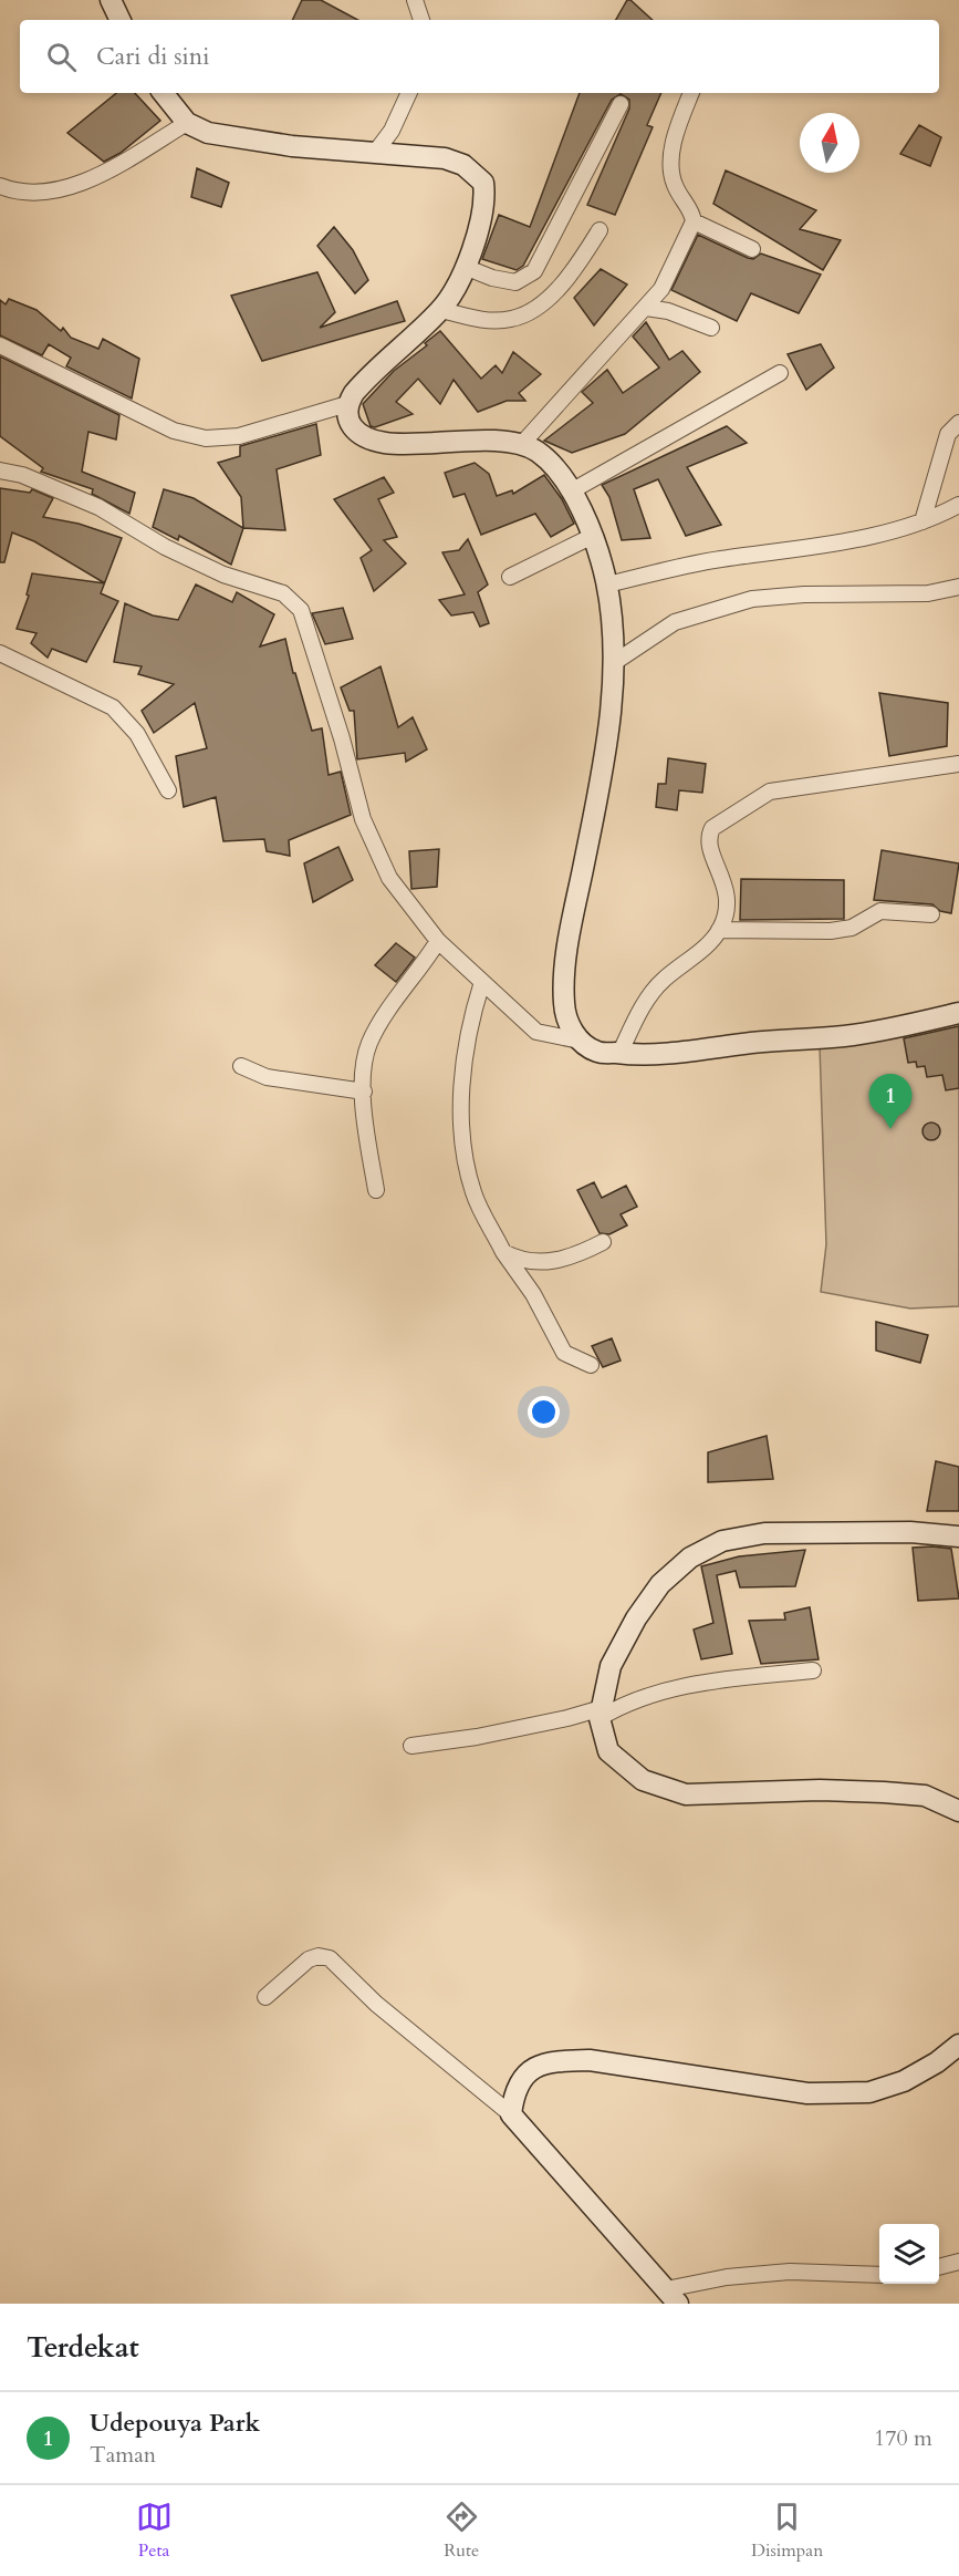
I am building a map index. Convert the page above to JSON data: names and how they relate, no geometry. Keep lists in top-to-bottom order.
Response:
{
  "north": "top",
  "page": {
    "search": "Cari di sini",
    "pins": "1",
    "heading": "Terdekat",
    "list": [
      {
        "mark": "1",
        "name": "Udepouya Park",
        "note": "Taman",
        "value": "170 m"
      }
    ],
    "nav": ["Peta", "Rute", "Disimpan"]
  }
}
